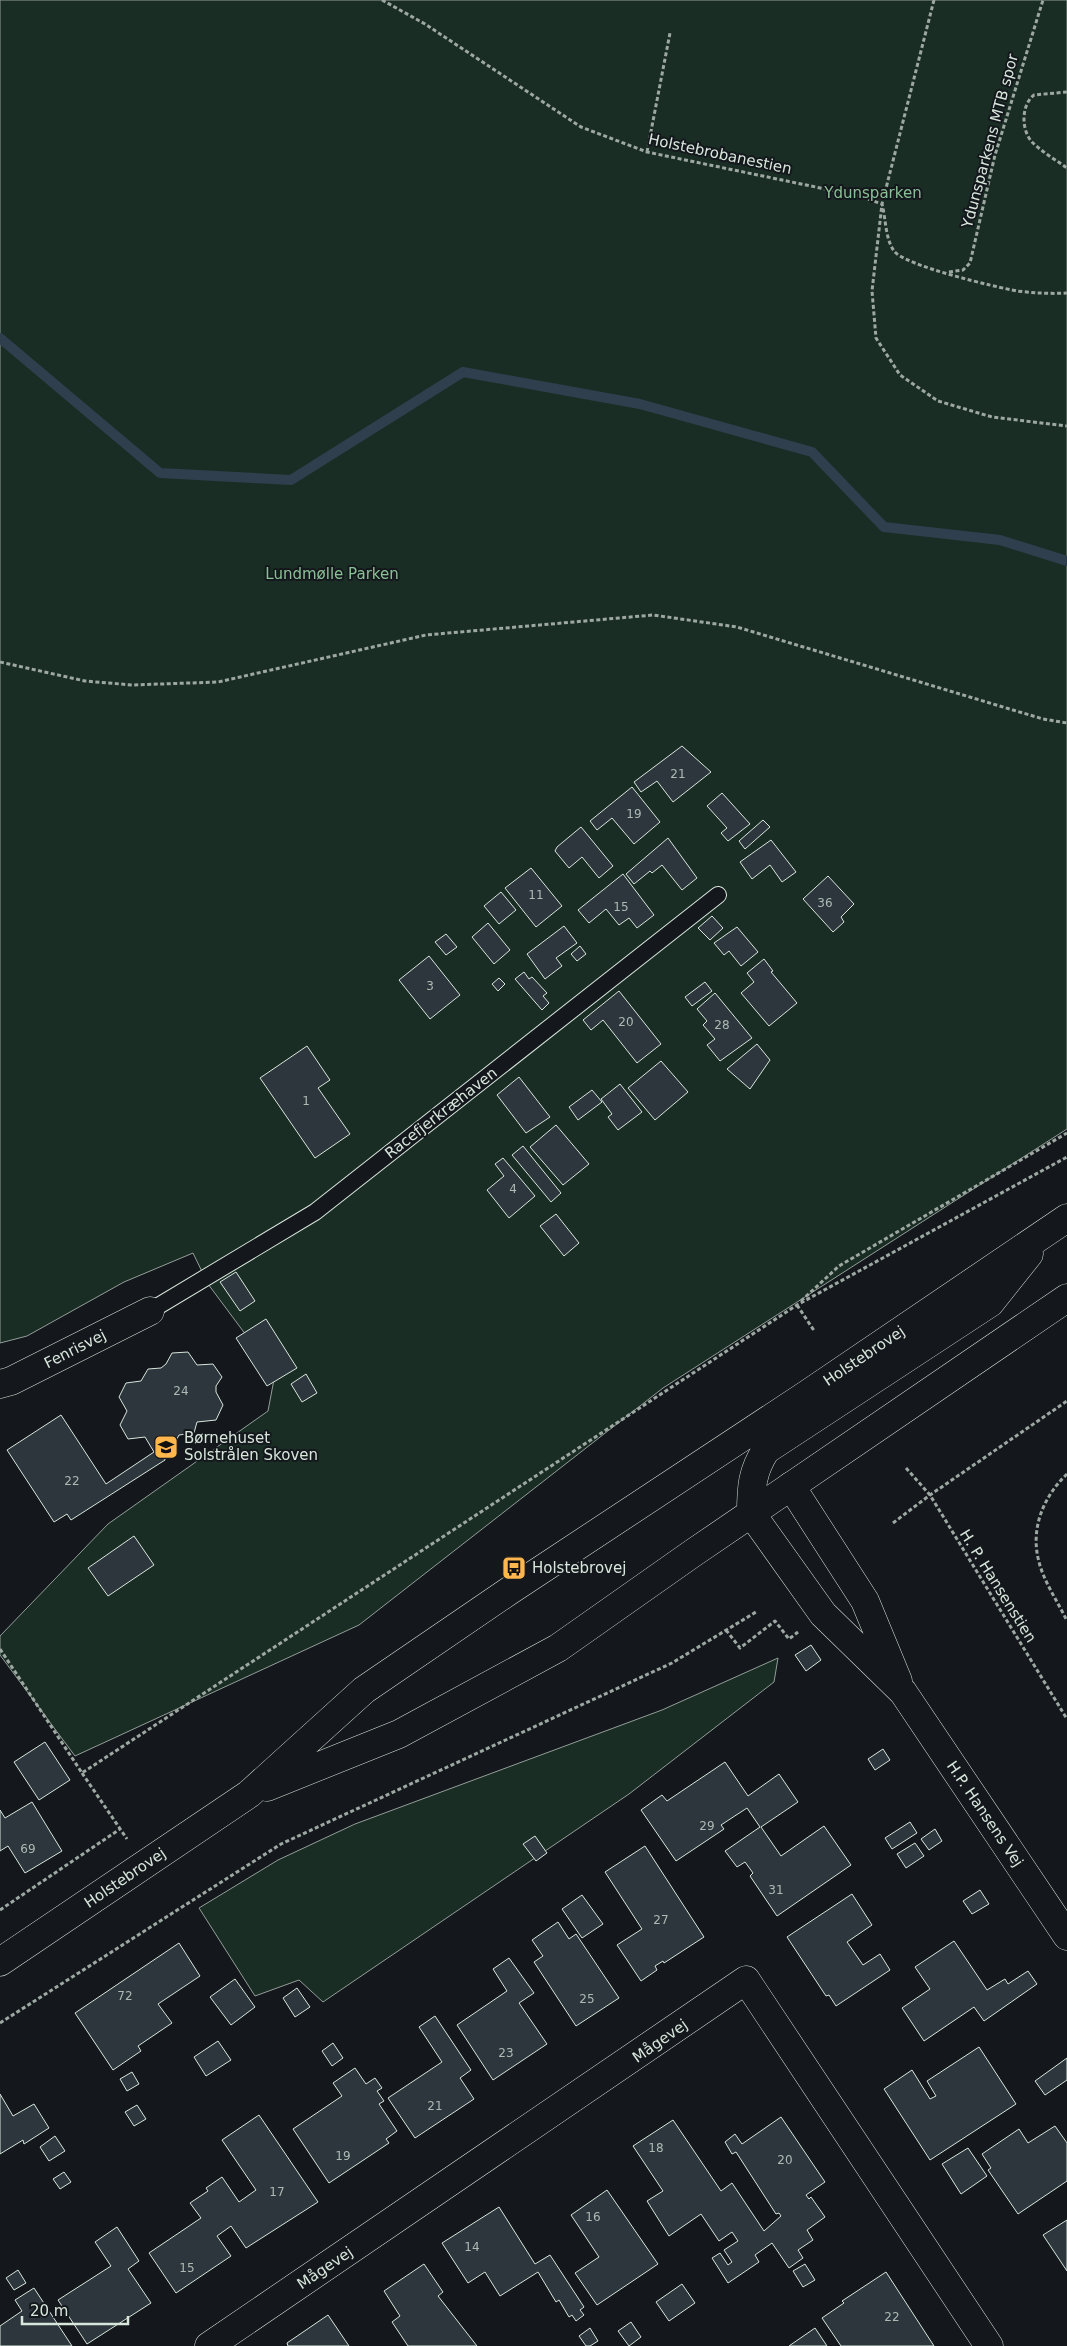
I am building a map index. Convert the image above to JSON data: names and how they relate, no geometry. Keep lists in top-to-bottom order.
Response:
{
  "streets": {
    "main road": [
      "Fenrisvej",
      "Holstebrovej",
      "H.P. Hansens Vej",
      "Mågevej"
    ],
    "lane": ["Racefjerkræhaven"],
    "path": ["Ydunsparkens MTB spor", "Holstebrobanestien", "H. P. Hansenstien"]
  },
  "crossings": [
    ["Racefjerkræhaven", "Fenrisvej"],
    ["Holstebrovej", "H.P. Hansens Vej"]
  ],
  "parks": ["Ydunsparken", "Lundmølle Parken"],
  "places": {
    "school or university": ["Børnehuset Solstrålen Skoven"],
    "bus stop": ["Holstebrovej"]
  },
  "house_numbers": [
    "21",
    "19",
    "11",
    "36",
    "15",
    "3",
    "20",
    "28",
    "1",
    "4",
    "24",
    "22",
    "29",
    "69",
    "31",
    "27",
    "72",
    "25",
    "23",
    "21",
    "18",
    "19",
    "20",
    "17",
    "16",
    "14",
    "15",
    "22"
  ],
  "scale_bar": "20 m"
}
